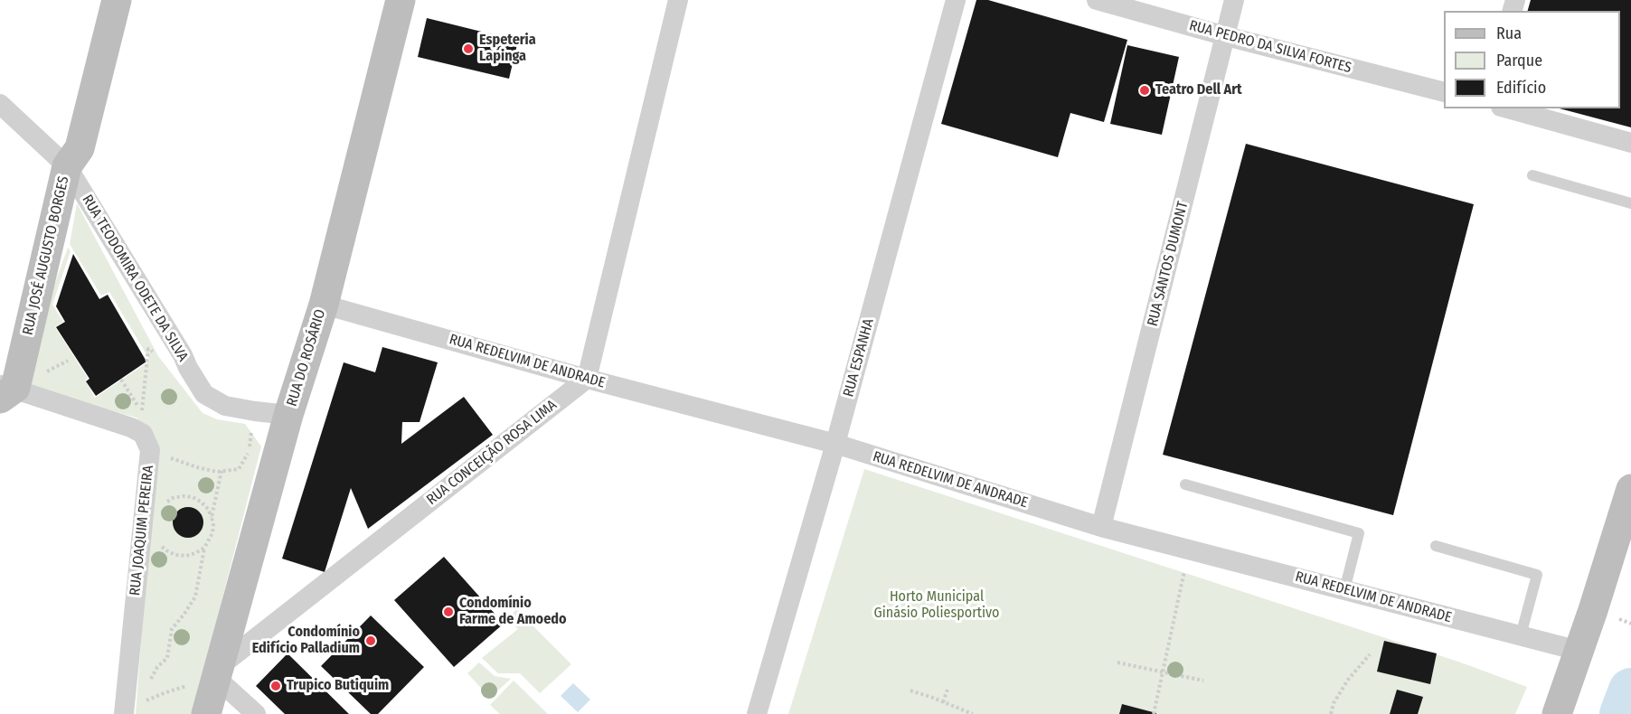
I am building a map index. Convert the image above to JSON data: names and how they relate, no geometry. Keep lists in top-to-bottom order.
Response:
{
  "streets": {
    "street": [
      "RUA PEDRO DA SILVA FORTES",
      "RUA JOSÉ AUGUSTO BORGES",
      "RUA SANTOS DUMONT",
      "RUA TEODOMIRA ODETE DA SILVA",
      "RUA DO ROSÁRIO",
      "RUA ESPANHA",
      "RUA REDELVIM DE ANDRADE",
      "RUA CONCEIÇÃO ROSA LIMA",
      "RUA JOAQUIM PEREIRA"
    ]
  },
  "crossings": [
    ["RUA PEDRO DA SILVA FORTES", "RUA SANTOS DUMONT"],
    ["RUA JOSÉ AUGUSTO BORGES", "RUA TEODOMIRA ODETE DA SILVA"],
    ["RUA JOSÉ AUGUSTO BORGES", "RUA JOAQUIM PEREIRA"],
    ["RUA SANTOS DUMONT", "RUA REDELVIM DE ANDRADE"],
    ["RUA TEODOMIRA ODETE DA SILVA", "RUA DO ROSÁRIO"],
    ["RUA DO ROSÁRIO", "RUA REDELVIM DE ANDRADE"],
    ["RUA DO ROSÁRIO", "RUA CONCEIÇÃO ROSA LIMA"],
    ["RUA ESPANHA", "RUA REDELVIM DE ANDRADE"],
    ["RUA REDELVIM DE ANDRADE", "RUA CONCEIÇÃO ROSA LIMA"]
  ],
  "parks": ["Horto Municipal Ginásio Poliesportivo"],
  "places": [
    "Espeteria Lapinga",
    "Teatro Dell Art",
    "Condomínio Farme de Amoedo",
    "Condomínio Edifício Palladium",
    "Trupico Butiquim"
  ],
  "legend": ["Rua", "Parque", "Edifício"]
}
